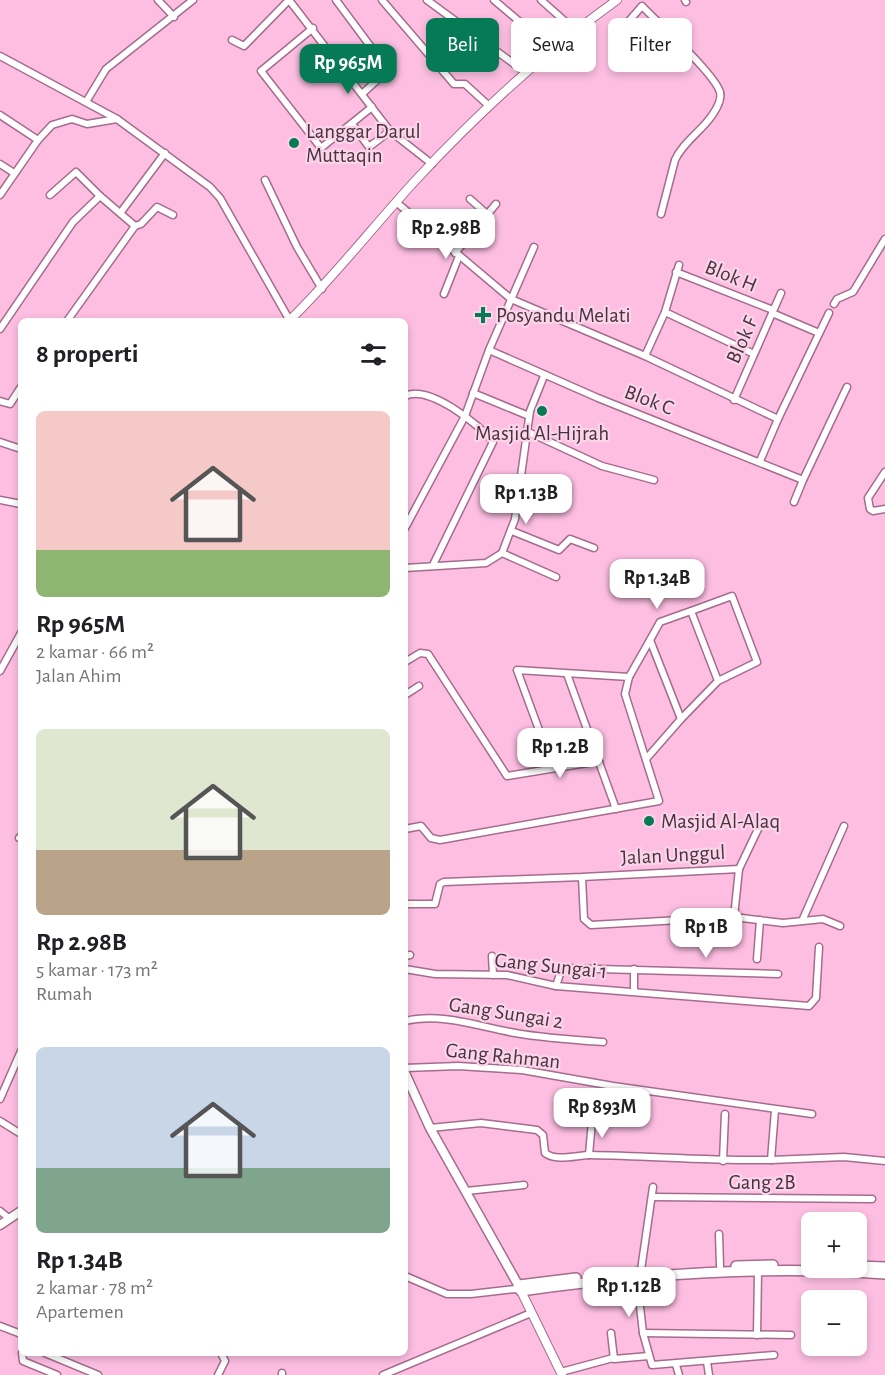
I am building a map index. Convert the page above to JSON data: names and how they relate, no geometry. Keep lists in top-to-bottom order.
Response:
{
  "streets": {
    "street": [
      "Blok H",
      "Blok F",
      "Blok C",
      "Jalan Unggul",
      "Gang Sungai 1",
      "Gang Sungai 2",
      "Gang Rahman",
      "Gang 2B"
    ]
  },
  "crossings": [
    ["Blok H", "Blok F"]
  ],
  "places": {
    "other": ["Langgar Darul Muttaqin", "Masjid Al-Hijrah", "Masjid Al-Alaq"],
    "health": ["Posyandu Melati"]
  },
  "page": {
    "chip": ["Beli", "Sewa", "Filter"],
    "price": [
      "Rp 965M",
      "Rp 2.98B",
      "Rp 1.13B",
      "Rp 1.34B",
      "Rp 1.2B",
      "Rp 1B",
      "Rp 893M",
      "Rp 1.12B"
    ],
    "heading": "8 properti",
    "list": [
      {
        "name": "Rp 965M",
        "note": "2 kamar · 66 m² · Jalan Ahim"
      },
      {
        "name": "Rp 2.98B",
        "note": "5 kamar · 173 m² · Rumah"
      },
      {
        "name": "Rp 1.34B",
        "note": "2 kamar · 78 m² · Apartemen"
      }
    ],
    "map_buttons": ["+", "−"]
  }
}
